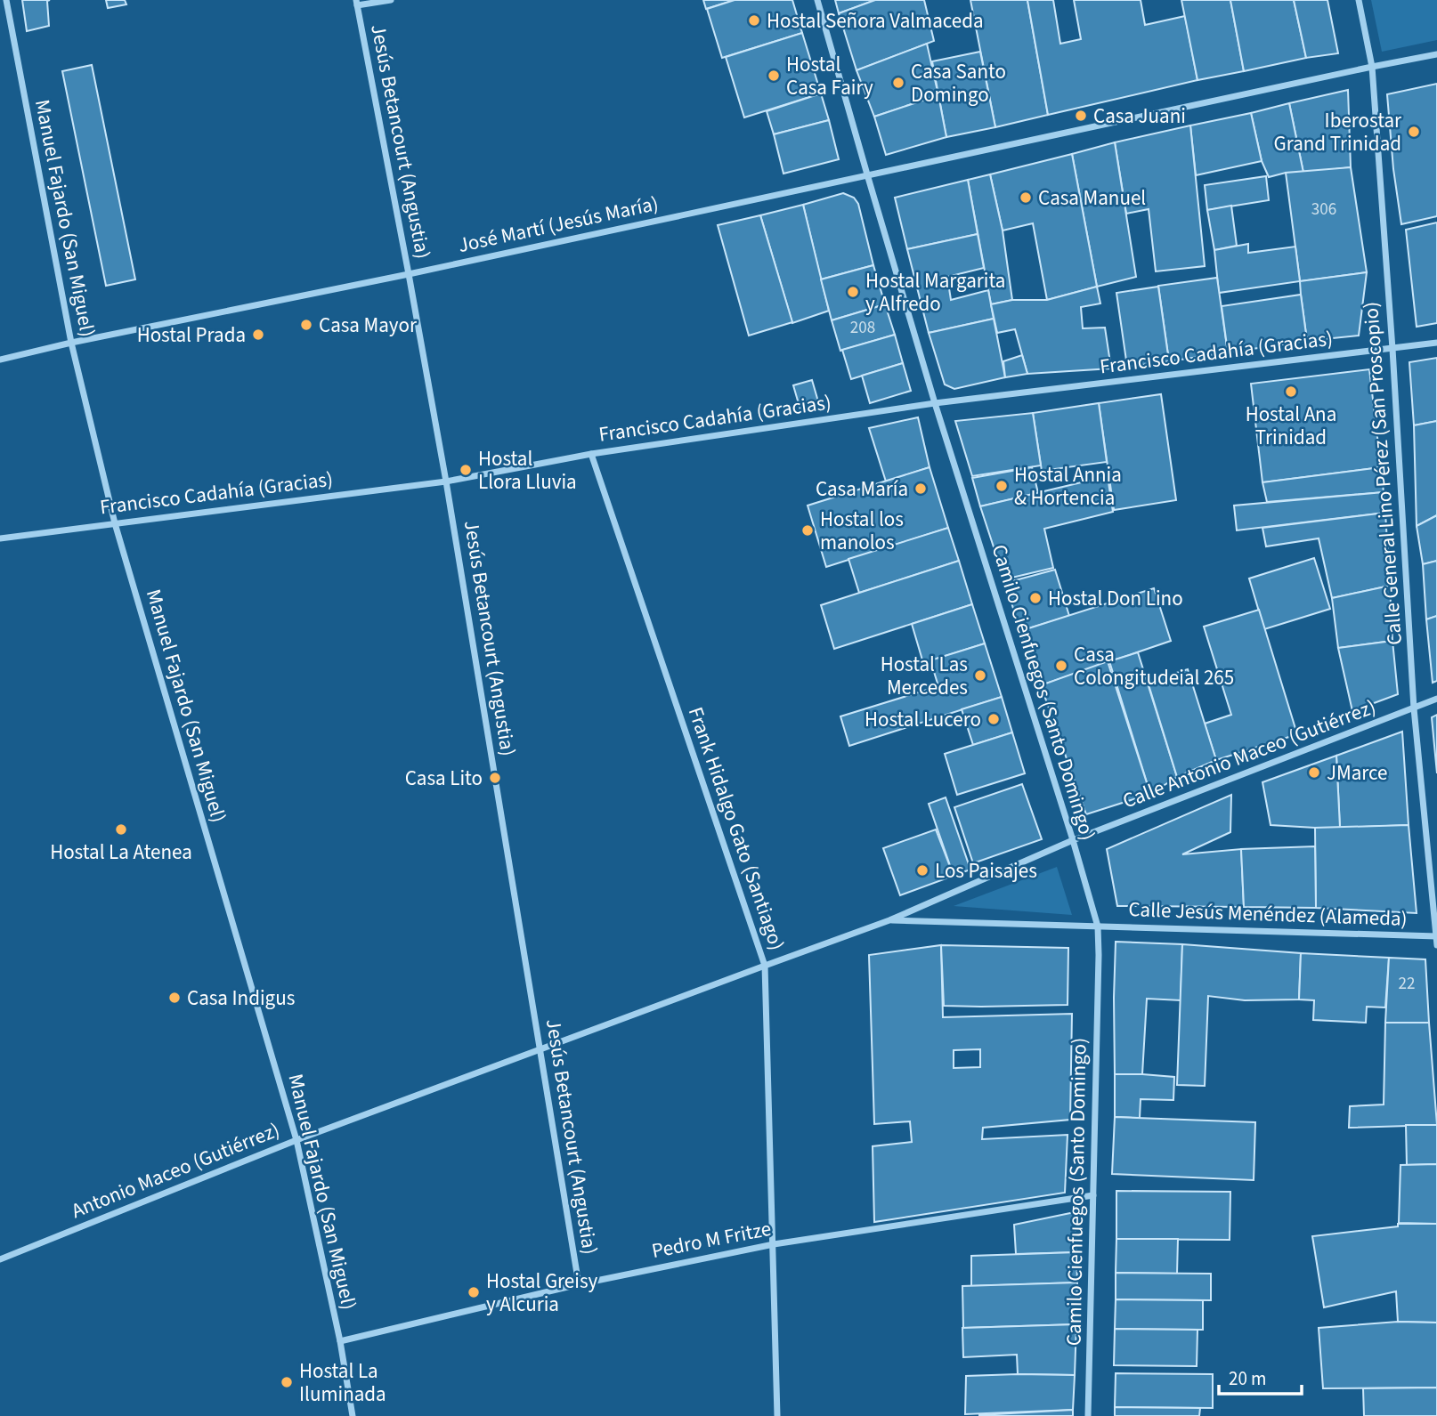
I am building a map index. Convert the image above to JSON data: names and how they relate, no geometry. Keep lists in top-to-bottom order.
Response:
{
  "streets": {
    "street": [
      "Jesús Betancourt (Angustia)",
      "Manuel Fajardo (San Miguel)",
      "José Martí (Jesús María)",
      "Francisco Cadahía (Gracias)",
      "Calle General Lino Pérez (San Proscopio)",
      "Camilo Cienfuegos (Santo Domingo)",
      "Calle Antonio Maceo (Gutiérrez)",
      "Frank Hidalgo Gato (Santiago)",
      "Calle Jesús Menéndez (Alameda)",
      "Antonio Maceo (Gutiérrez)",
      "Pedro M Fritze"
    ]
  },
  "crossings": [
    ["Jesús Betancourt (Angustia)", "José Martí (Jesús María)"],
    ["Jesús Betancourt (Angustia)", "Francisco Cadahía (Gracias)"],
    ["Jesús Betancourt (Angustia)", "Antonio Maceo (Gutiérrez)"],
    ["Jesús Betancourt (Angustia)", "Pedro M Fritze"],
    ["Manuel Fajardo (San Miguel)", "José Martí (Jesús María)"],
    ["Manuel Fajardo (San Miguel)", "Francisco Cadahía (Gracias)"],
    ["Manuel Fajardo (San Miguel)", "Antonio Maceo (Gutiérrez)"],
    ["Manuel Fajardo (San Miguel)", "Pedro M Fritze"],
    ["José Martí (Jesús María)", "Calle General Lino Pérez (San Proscopio)"],
    ["José Martí (Jesús María)", "Camilo Cienfuegos (Santo Domingo)"],
    ["Francisco Cadahía (Gracias)", "Calle General Lino Pérez (San Proscopio)"],
    ["Francisco Cadahía (Gracias)", "Camilo Cienfuegos (Santo Domingo)"],
    ["Francisco Cadahía (Gracias)", "Frank Hidalgo Gato (Santiago)"],
    ["Calle General Lino Pérez (San Proscopio)", "Calle Antonio Maceo (Gutiérrez)"],
    ["Calle General Lino Pérez (San Proscopio)", "Calle Jesús Menéndez (Alameda)"],
    ["Camilo Cienfuegos (Santo Domingo)", "Calle Antonio Maceo (Gutiérrez)"],
    ["Camilo Cienfuegos (Santo Domingo)", "Calle Jesús Menéndez (Alameda)"],
    ["Camilo Cienfuegos (Santo Domingo)", "Pedro M Fritze"],
    ["Calle Antonio Maceo (Gutiérrez)", "Calle Jesús Menéndez (Alameda)"],
    ["Calle Antonio Maceo (Gutiérrez)", "Antonio Maceo (Gutiérrez)"],
    ["Frank Hidalgo Gato (Santiago)", "Antonio Maceo (Gutiérrez)"],
    ["Frank Hidalgo Gato (Santiago)", "Pedro M Fritze"],
    ["Calle Jesús Menéndez (Alameda)", "Antonio Maceo (Gutiérrez)"]
  ],
  "places": [
    "Hostal Señora Valmaceda",
    "Hostal Casa Fairy",
    "Casa Santo Domingo",
    "Casa Juani",
    "Iberostar Grand Trinidad",
    "Casa Manuel",
    "Hostal Margarita y Alfredo",
    "Casa Mayor",
    "Hostal Prada",
    "Hostal Ana Trinidad",
    "Hostal Llora Lluvia",
    "Hostal Annia & Hortencia",
    "Casa María",
    "Hostal los manolos",
    "Hostal Don Lino",
    "Casa Colongitudeial 265",
    "Hostal Las Mercedes",
    "Hostal Lucero",
    "JMarce",
    "Casa Lito",
    "Hostal La Atenea",
    "Los Paisajes",
    "Casa Indigus",
    "Hostal Greisy y Alcuria",
    "Hostal La Iluminada"
  ],
  "house_numbers": ["306", "208", "22"],
  "scale_bar": "20 m"
}
